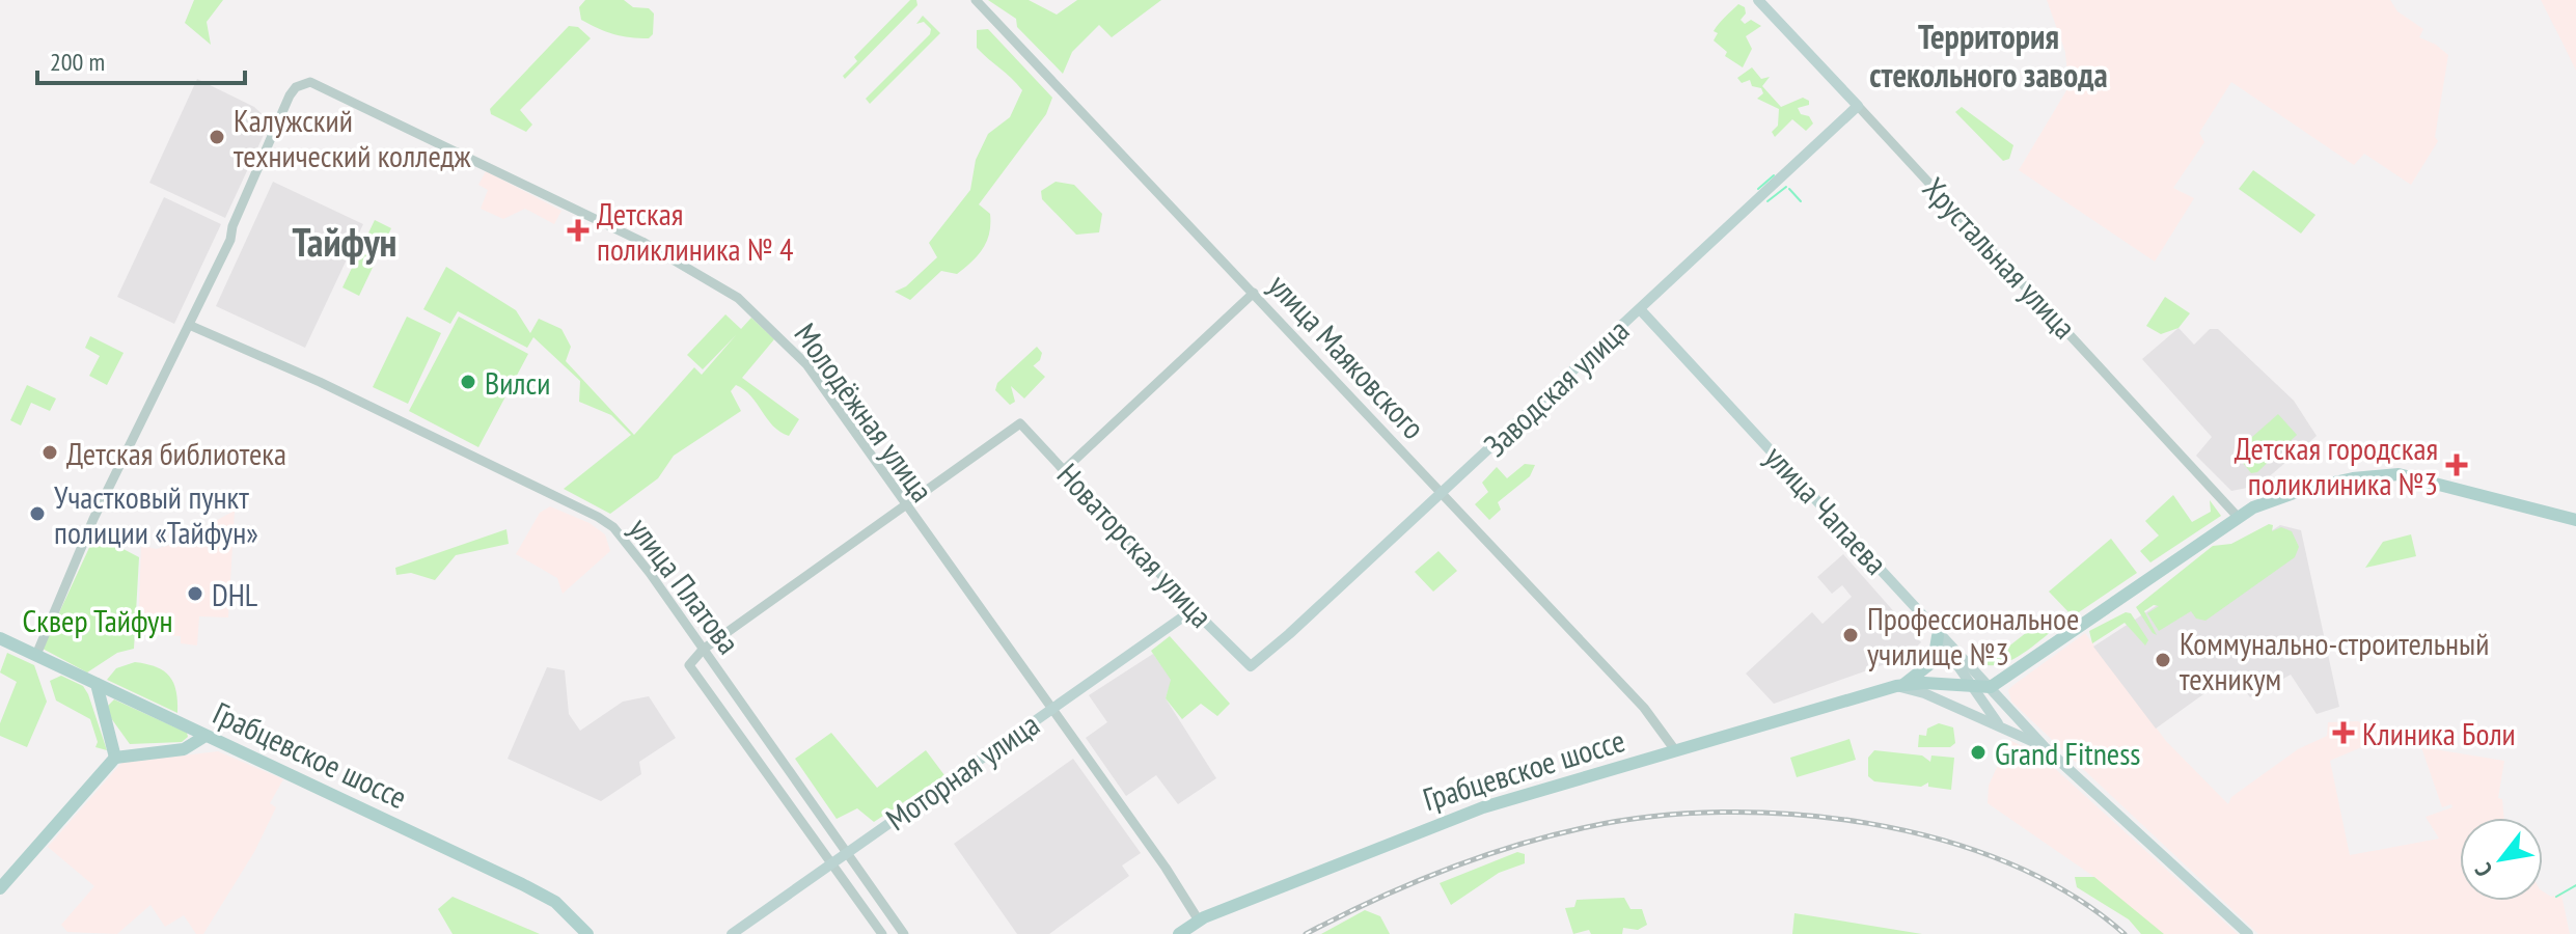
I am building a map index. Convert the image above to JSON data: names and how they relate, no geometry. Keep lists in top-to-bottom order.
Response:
{
  "streets": {
    "main road": [
      "Хрустальная улица",
      "Заводская улица",
      "улица Чапаева",
      "Новаторская улица",
      "Грабцевское шоссе",
      "Моторная улица"
    ],
    "street": ["улица Маяковского", "Молодёжная улица", "улица Платова"]
  },
  "crossings": [
    ["Хрустальная улица", "Заводская улица"],
    ["улица Маяковского", "Заводская улица"],
    ["улица Маяковского", "Грабцевское шоссе"],
    ["Заводская улица", "улица Чапаева"],
    ["Заводская улица", "Новаторская улица"],
    ["Молодёжная улица", "Новаторская улица"],
    ["Молодёжная улица", "улица Платова"],
    ["Молодёжная улица", "Грабцевское шоссе"],
    ["Молодёжная улица", "Моторная улица"],
    ["Новаторская улица", "Моторная улица"],
    ["улица Платова", "Моторная улица"]
  ],
  "districts": ["Территория стекольного завода", "Тайфун"],
  "parks": ["Сквер Тайфун"],
  "places": {
    "other": [
      "Калужский технический колледж",
      "Вилси",
      "Детская библиотека",
      "Участковый пункт полиции «Тайфун»",
      "DHL",
      "Профессиональное училище №3",
      "Коммунально-строительный техникум",
      "Grand Fitness"
    ],
    "health": ["Детская поликлиника № 4", "Детская городская поликлиника №3", "Клиника Боли"]
  },
  "scale_bar": "200 m",
  "north": "bottom left"
}
